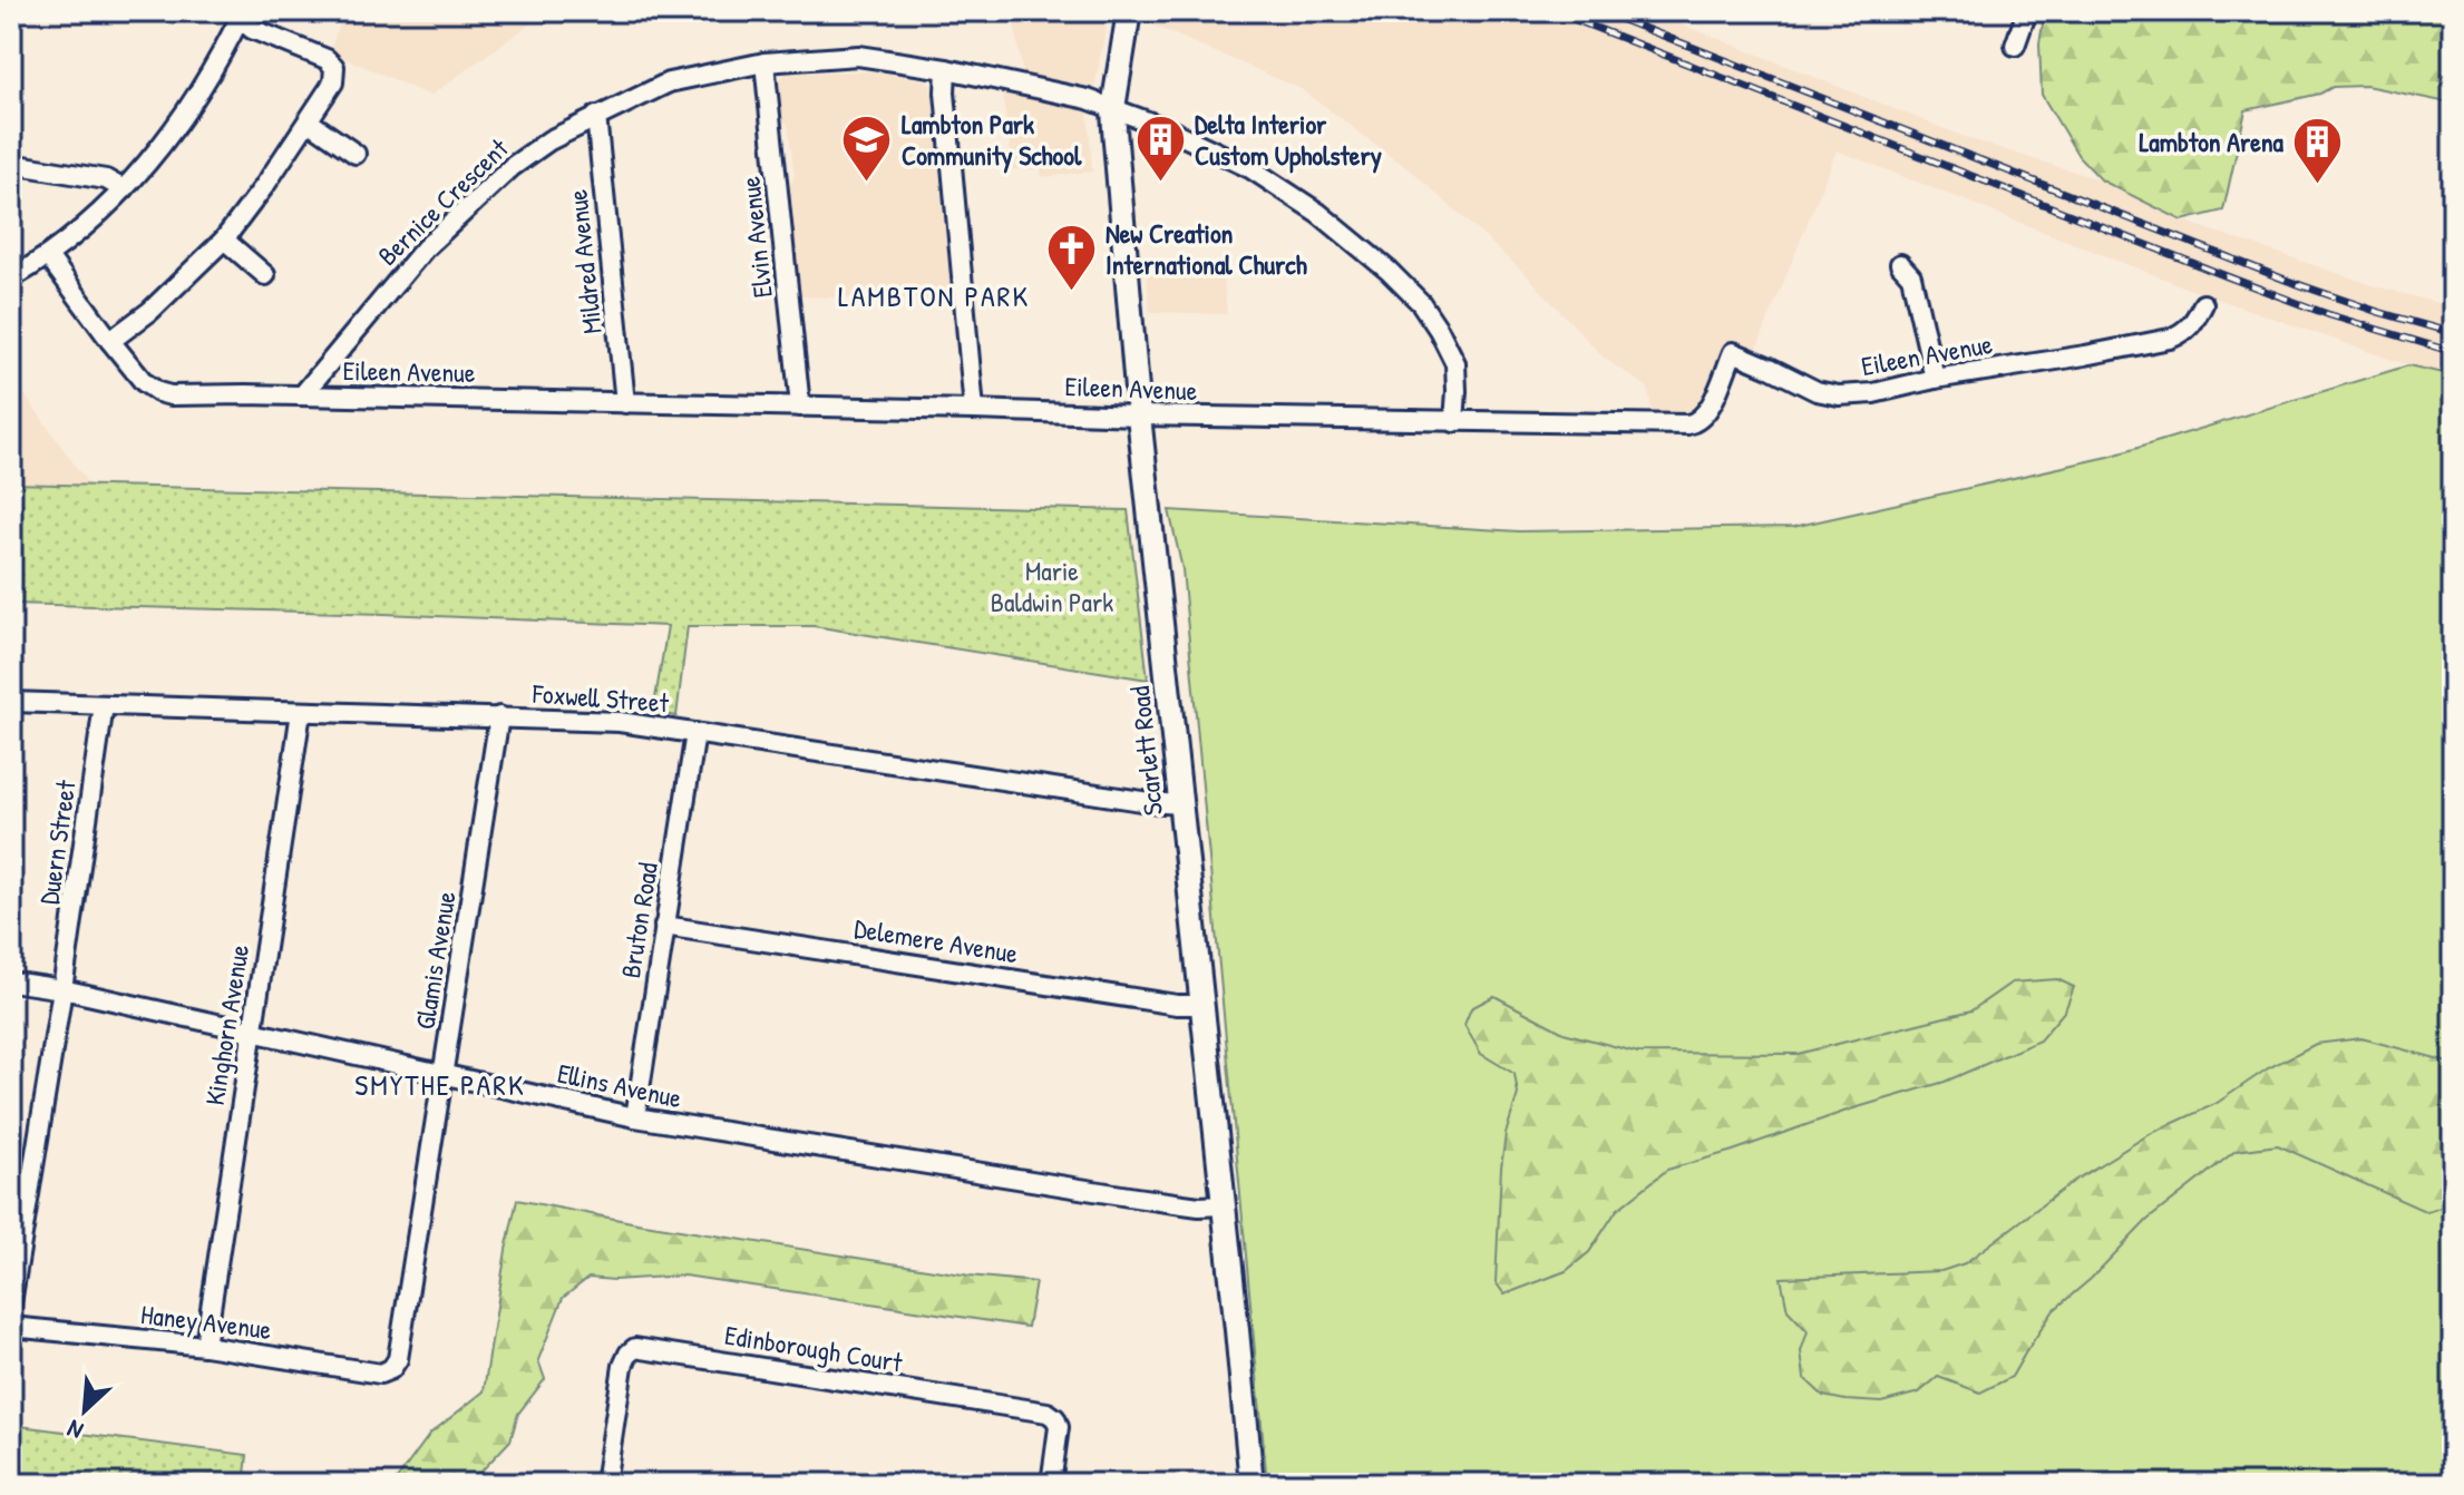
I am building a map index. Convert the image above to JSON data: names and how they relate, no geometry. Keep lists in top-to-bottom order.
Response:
{
  "streets": {
    "main road": ["Scarlett Road"],
    "street": [
      "Bernice Crescent",
      "Elvin Avenue",
      "Mildred Avenue",
      "Eileen Avenue",
      "Foxwell Street",
      "Duern Street",
      "Bruton Road",
      "Delemere Avenue",
      "Glamis Avenue",
      "Kinghorn Avenue",
      "Ellins Avenue",
      "Haney Avenue",
      "Edinborough Court"
    ]
  },
  "crossings": [
    ["Bernice Crescent", "Elvin Avenue"],
    ["Bernice Crescent", "Mildred Avenue"],
    ["Bernice Crescent", "Eileen Avenue"],
    ["Bernice Crescent", "Scarlett Road"],
    ["Elvin Avenue", "Eileen Avenue"],
    ["Mildred Avenue", "Eileen Avenue"],
    ["Eileen Avenue", "Scarlett Road"],
    ["Foxwell Street", "Scarlett Road"],
    ["Foxwell Street", "Duern Street"],
    ["Foxwell Street", "Bruton Road"],
    ["Foxwell Street", "Glamis Avenue"],
    ["Foxwell Street", "Kinghorn Avenue"],
    ["Scarlett Road", "Delemere Avenue"],
    ["Scarlett Road", "Ellins Avenue"],
    ["Duern Street", "Ellins Avenue"],
    ["Bruton Road", "Delemere Avenue"],
    ["Bruton Road", "Ellins Avenue"],
    ["Glamis Avenue", "Ellins Avenue"],
    ["Glamis Avenue", "Haney Avenue"],
    ["Kinghorn Avenue", "Ellins Avenue"],
    ["Kinghorn Avenue", "Haney Avenue"]
  ],
  "districts": ["LAMBTON PARK", "SMYTHE PARK"],
  "parks": ["Marie Baldwin Park"],
  "places": {
    "school or university": ["Lambton Park Community School"],
    "building": ["Delta Interior Custom Upholstery", "Lambton Arena"],
    "church": ["New Creation International Church"]
  },
  "north": "bottom left"
}
